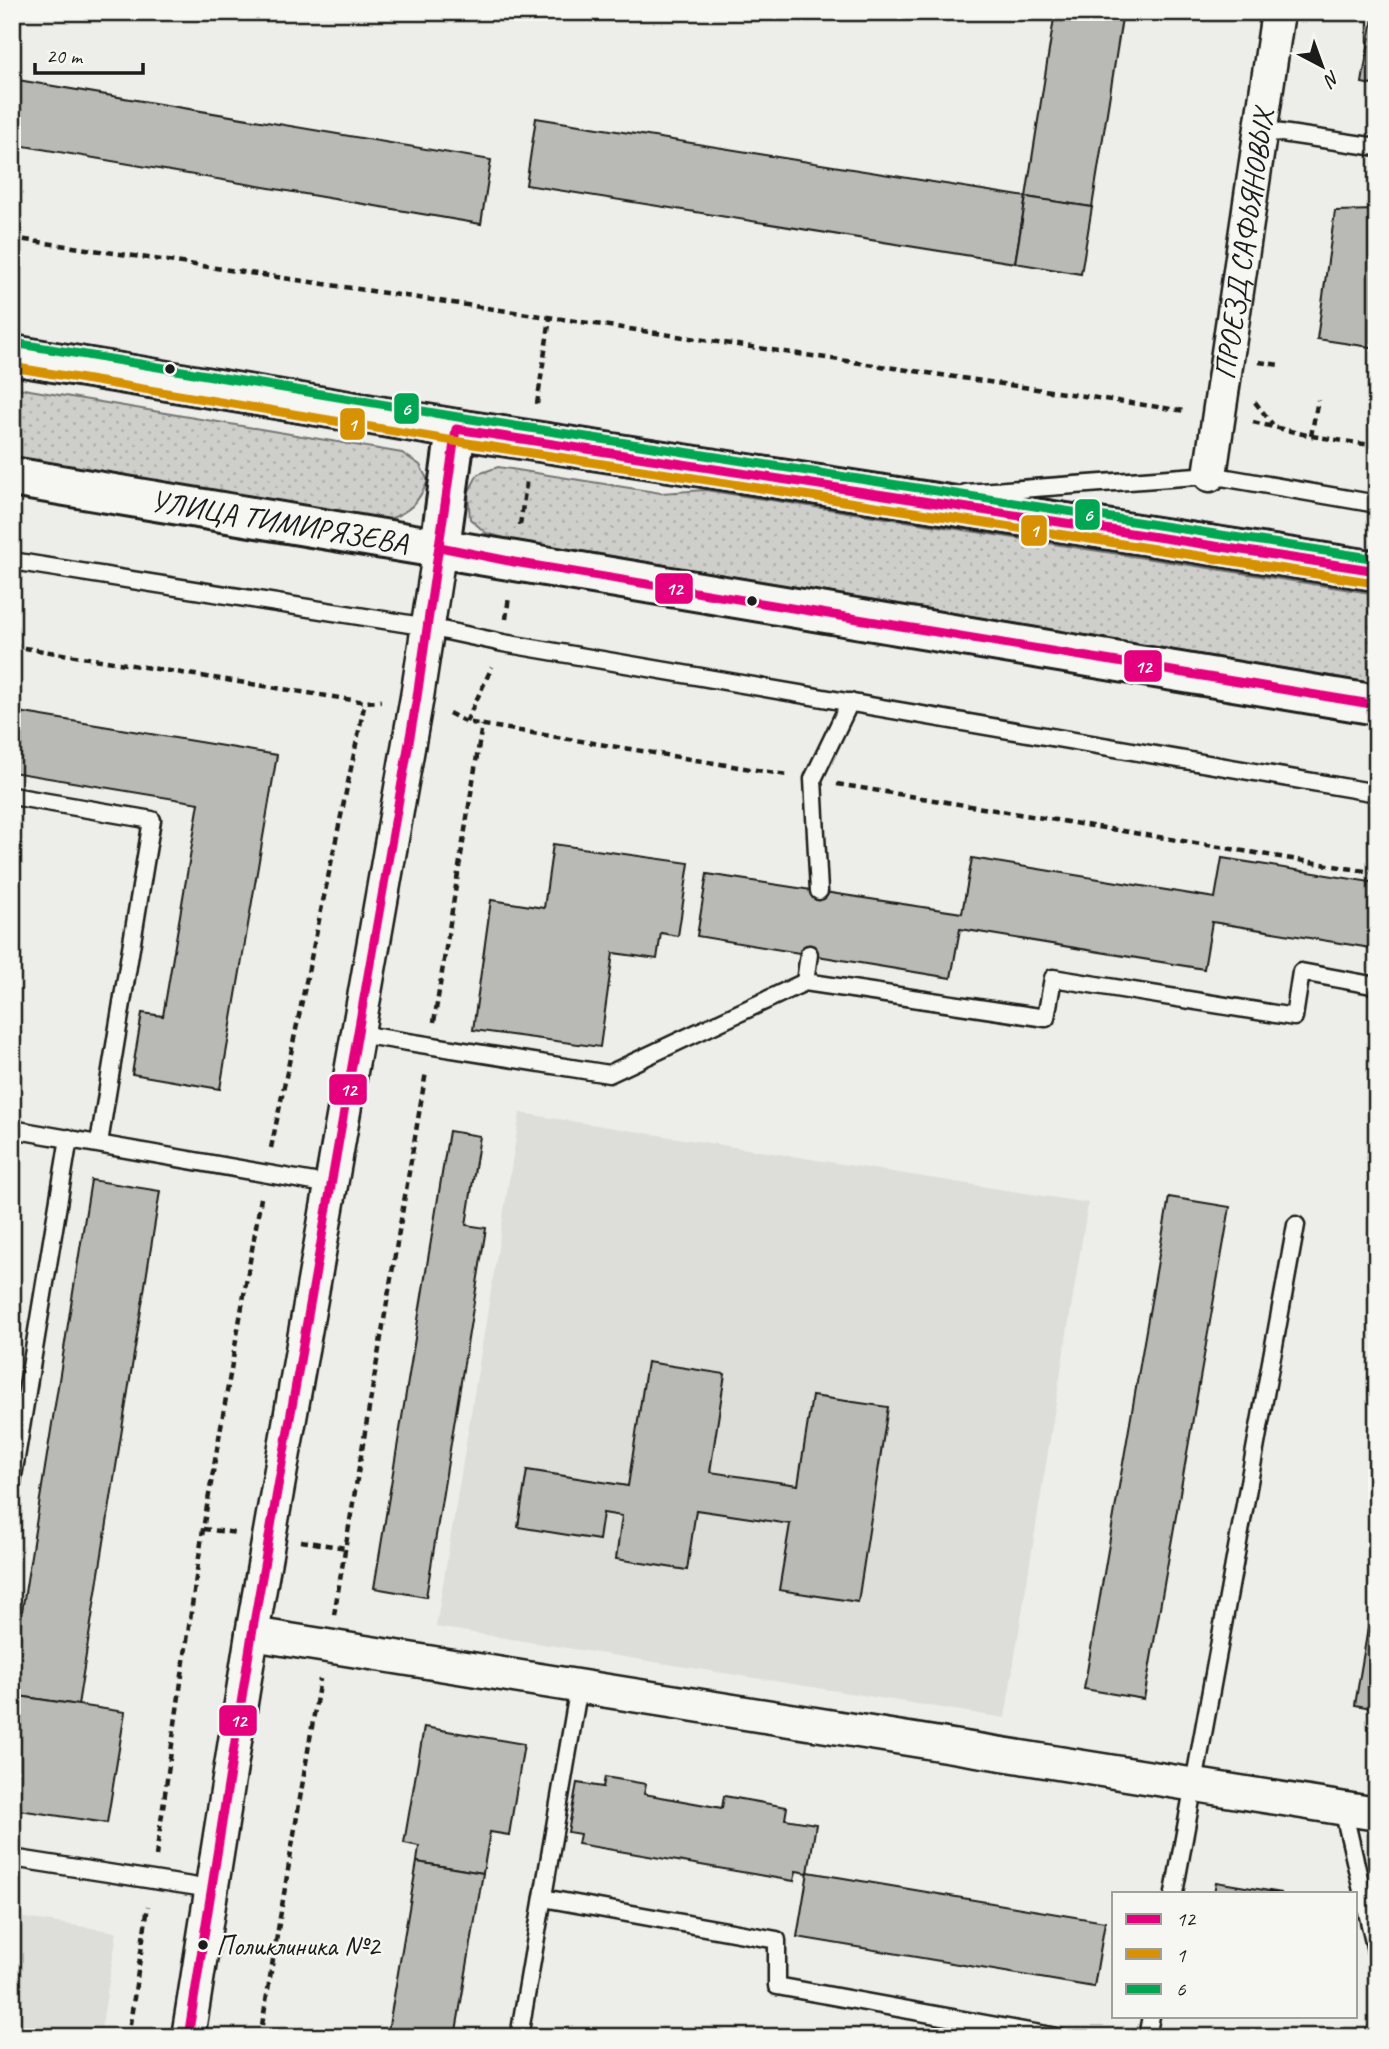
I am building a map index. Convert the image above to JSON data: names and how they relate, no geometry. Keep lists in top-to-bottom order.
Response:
{
  "streets": {
    "main road": ["УЛИЦА ТИМИРЯЗЕВА"],
    "street": ["ПРОЕЗД САФЬЯНОВЫХ"]
  },
  "places": ["Поликлиника №2"],
  "lines": ["transit line 6", "transit line 1", "transit line 12"],
  "legend": ["12", "1", "6"],
  "scale_bar": "20 m",
  "north": "bottom right"
}
